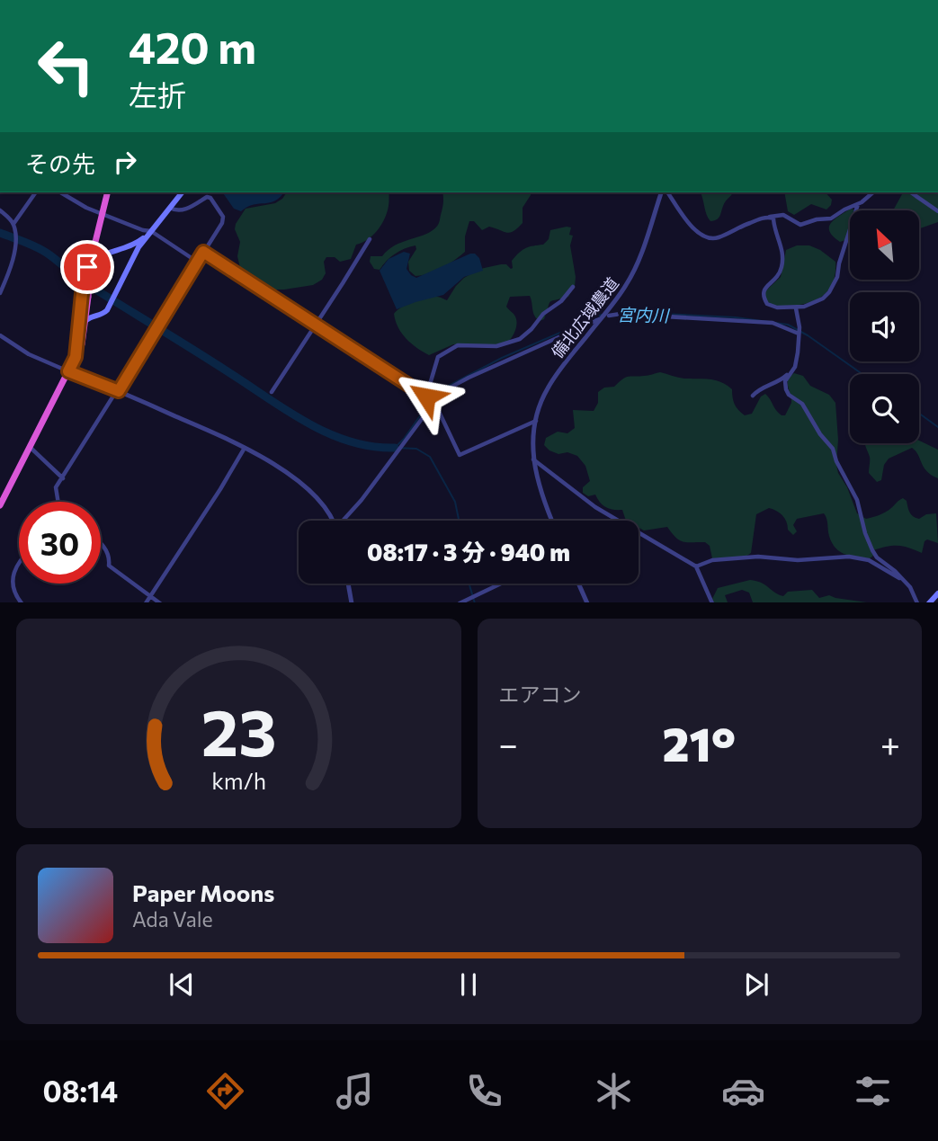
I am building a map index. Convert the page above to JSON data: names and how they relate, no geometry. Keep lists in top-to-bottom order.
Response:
{
  "streets": {
    "street": ["備北広域農道"]
  },
  "water": ["宮内川"],
  "north": "top left",
  "page": {
    "turn": ["420 m", "左折"],
    "then": "その先",
    "limit": "30",
    "trip": "08:17 · 3 分 · 940 m",
    "tile": "エアコン",
    "heat": ["−", "21°", "+"],
    "song": ["Paper Moons", "Ada Vale"],
    "tabs": "08:14",
    "gauge": ["23", "km/h"]
  }
}
